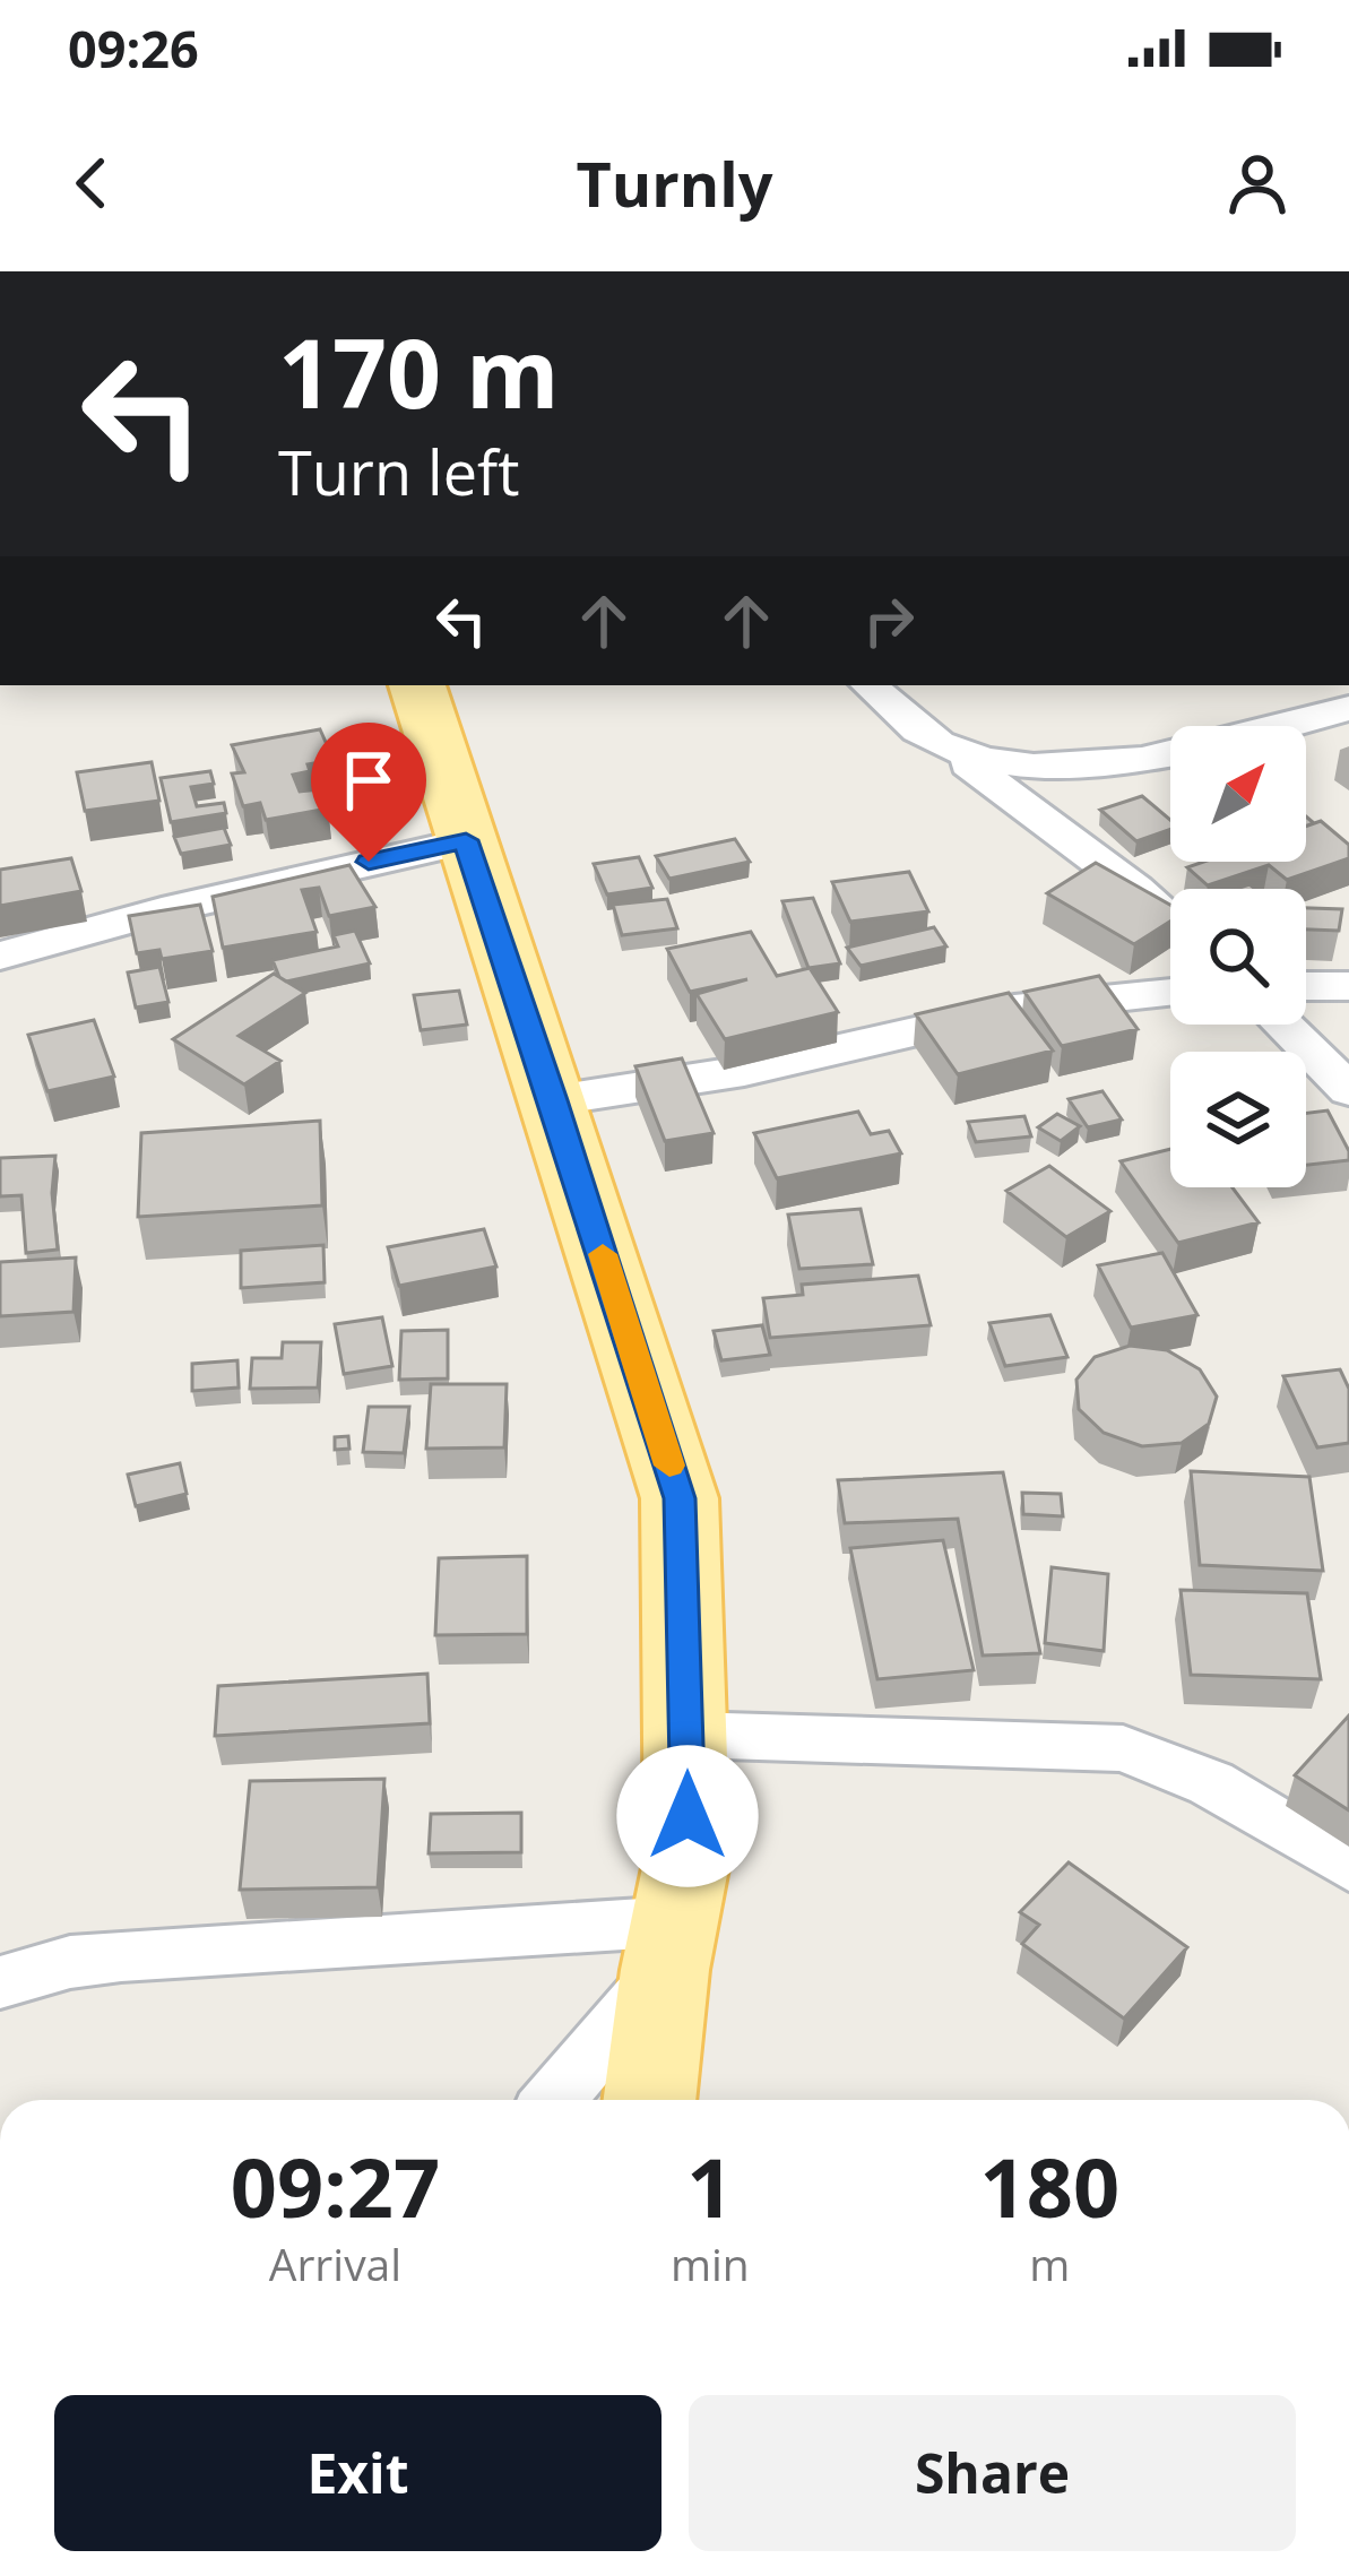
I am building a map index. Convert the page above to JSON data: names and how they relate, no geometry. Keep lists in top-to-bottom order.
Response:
{
  "north": "top right",
  "page": {
    "status": "09:26",
    "header": "Turnly",
    "turn": ["170 m", "Turn left"],
    "eta": [
      "09:27",
      "Arrival",
      "1",
      "min",
      "180",
      "m"
    ],
    "buttons": ["Exit", "Share"]
  }
}
